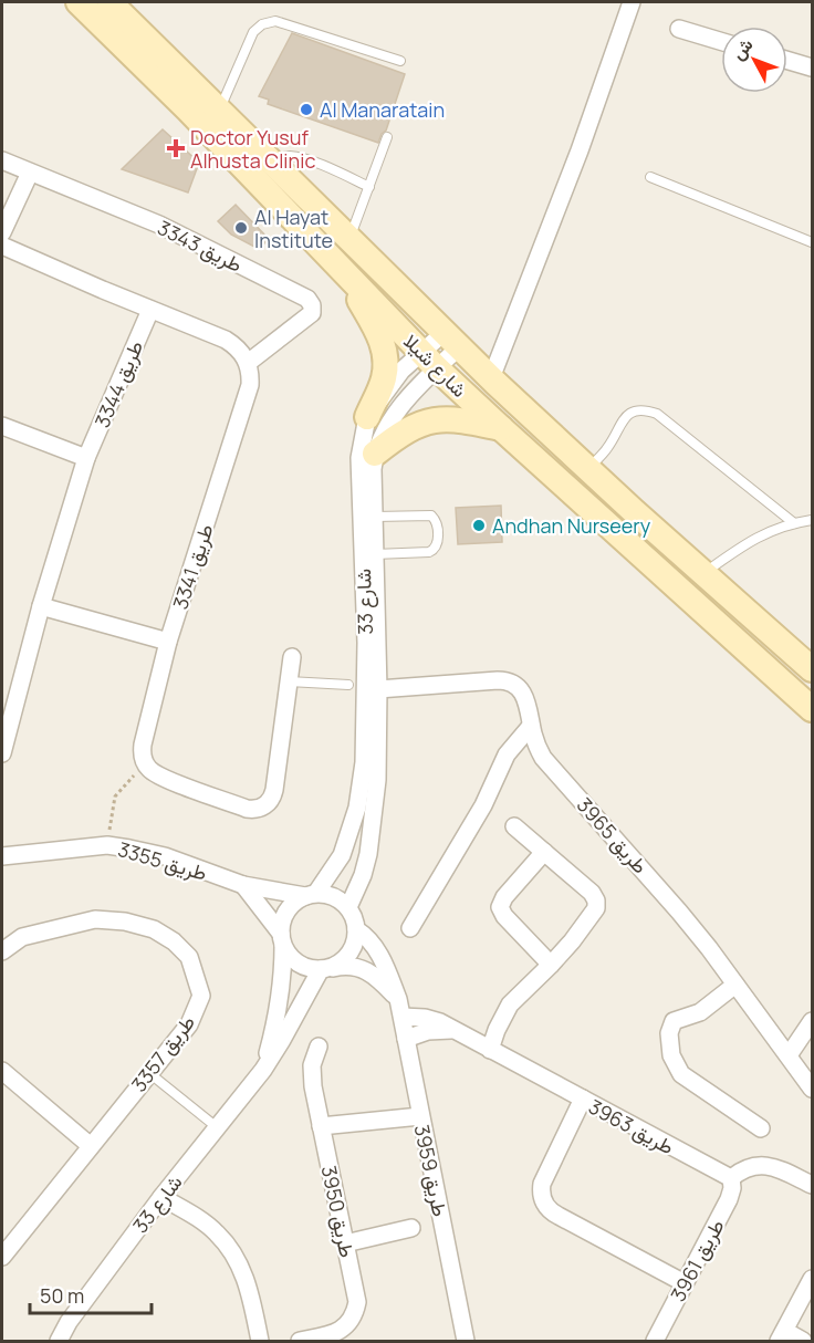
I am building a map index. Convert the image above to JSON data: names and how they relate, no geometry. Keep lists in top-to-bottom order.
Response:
{
  "streets": {
    "main road": ["شارع شيلا"],
    "street": [
      "طريق 3343",
      "طريق 3344",
      "طريق 3341",
      "شارع 33",
      "طريق 3965",
      "طريق 3355",
      "طريق 3357",
      "طريق 3963",
      "طريق 3959",
      "طريق 3950",
      "طريق 3961"
    ]
  },
  "crossings": [
    ["طريق 3343", "طريق 3341"],
    ["شارع شيلا", "شارع 33"],
    ["شارع 33", "طريق 3965"],
    ["شارع 33", "طريق 3355"],
    ["شارع 33", "طريق 3959"],
    ["طريق 3355", "طريق 3959"],
    ["طريق 3963", "طريق 3959"],
    ["طريق 3963", "طريق 3961"]
  ],
  "places": {
    "other": ["Al Manaratain", "Al Hayat Institute", "Andhan Nurseery"],
    "health": ["Doctor Yusuf Alhusta Clinic"]
  },
  "scale_bar": "50 m",
  "north": "top left"
}
